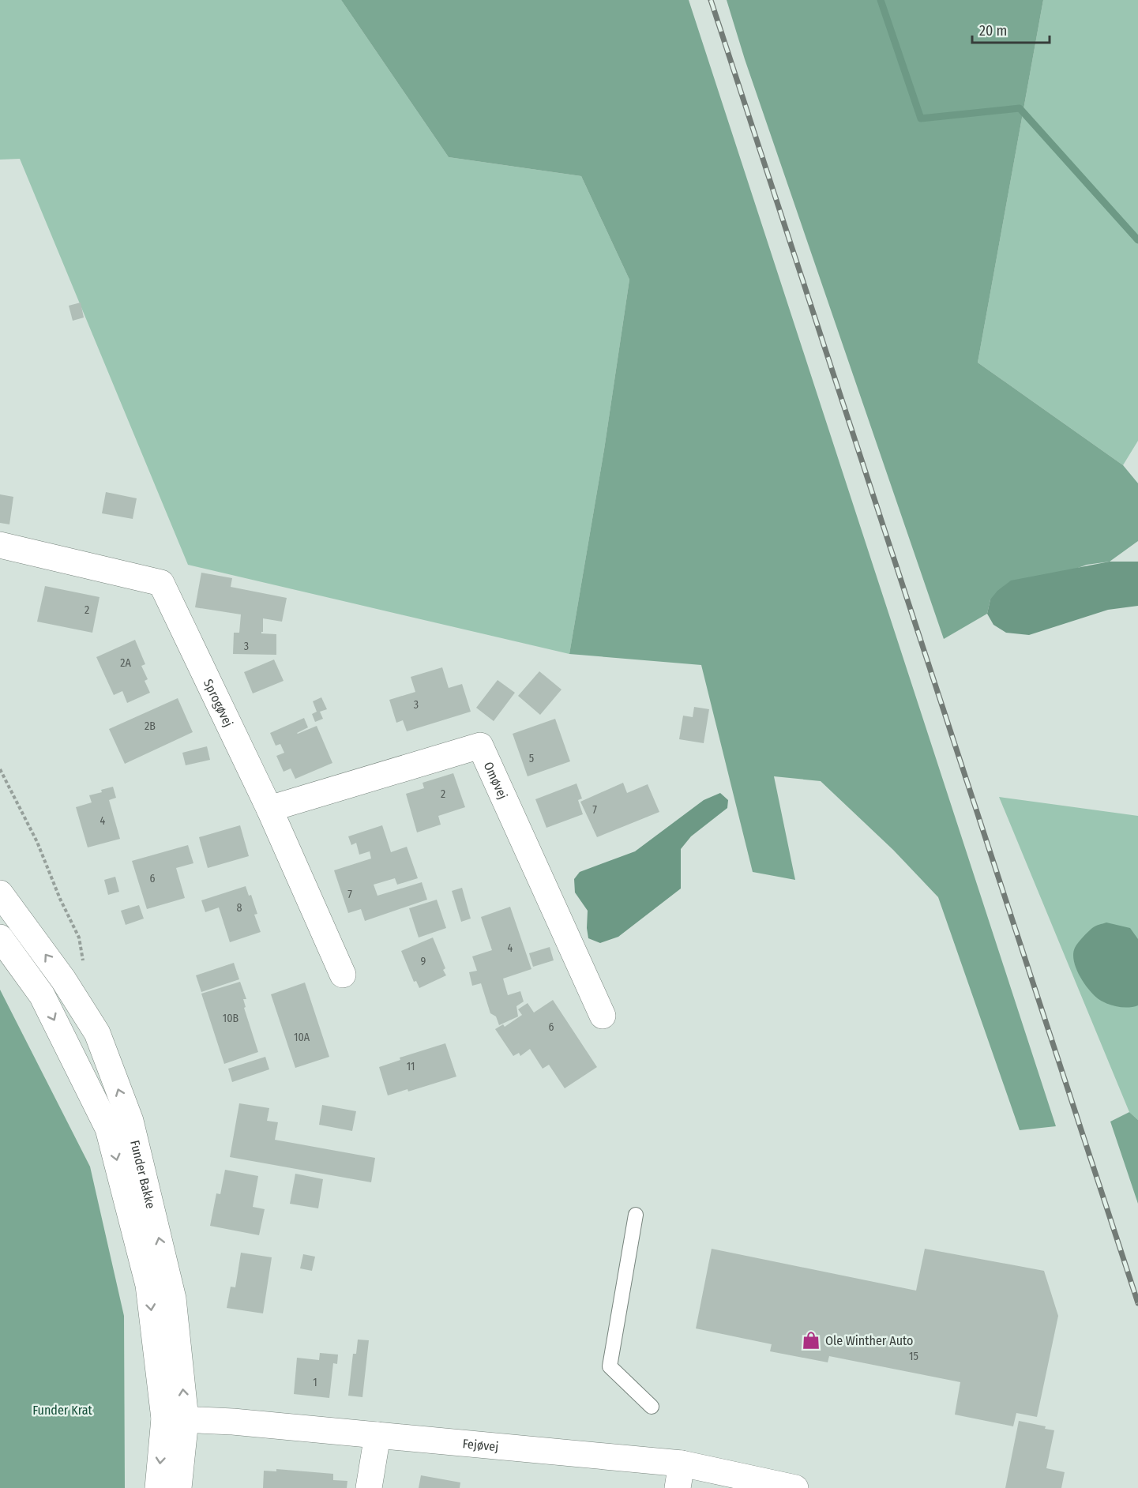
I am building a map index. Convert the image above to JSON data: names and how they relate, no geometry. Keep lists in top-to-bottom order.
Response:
{
  "streets": {
    "street": [
      "Sprogøvej",
      "Omøvej",
      "Funder Bakke",
      "Fejøvej"
    ]
  },
  "crossings": [
    ["Sprogøvej", "Omøvej"],
    ["Funder Bakke", "Fejøvej"]
  ],
  "parks": ["Funder Krat"],
  "places": {
    "shop": ["Ole Winther Auto"]
  },
  "house_numbers": [
    "2",
    "3",
    "2A",
    "3",
    "2B",
    "5",
    "2",
    "7",
    "4",
    "6",
    "7",
    "8",
    "4",
    "9",
    "10B",
    "6",
    "10A",
    "11",
    "15",
    "1"
  ],
  "scale_bar": "20 m"
}
